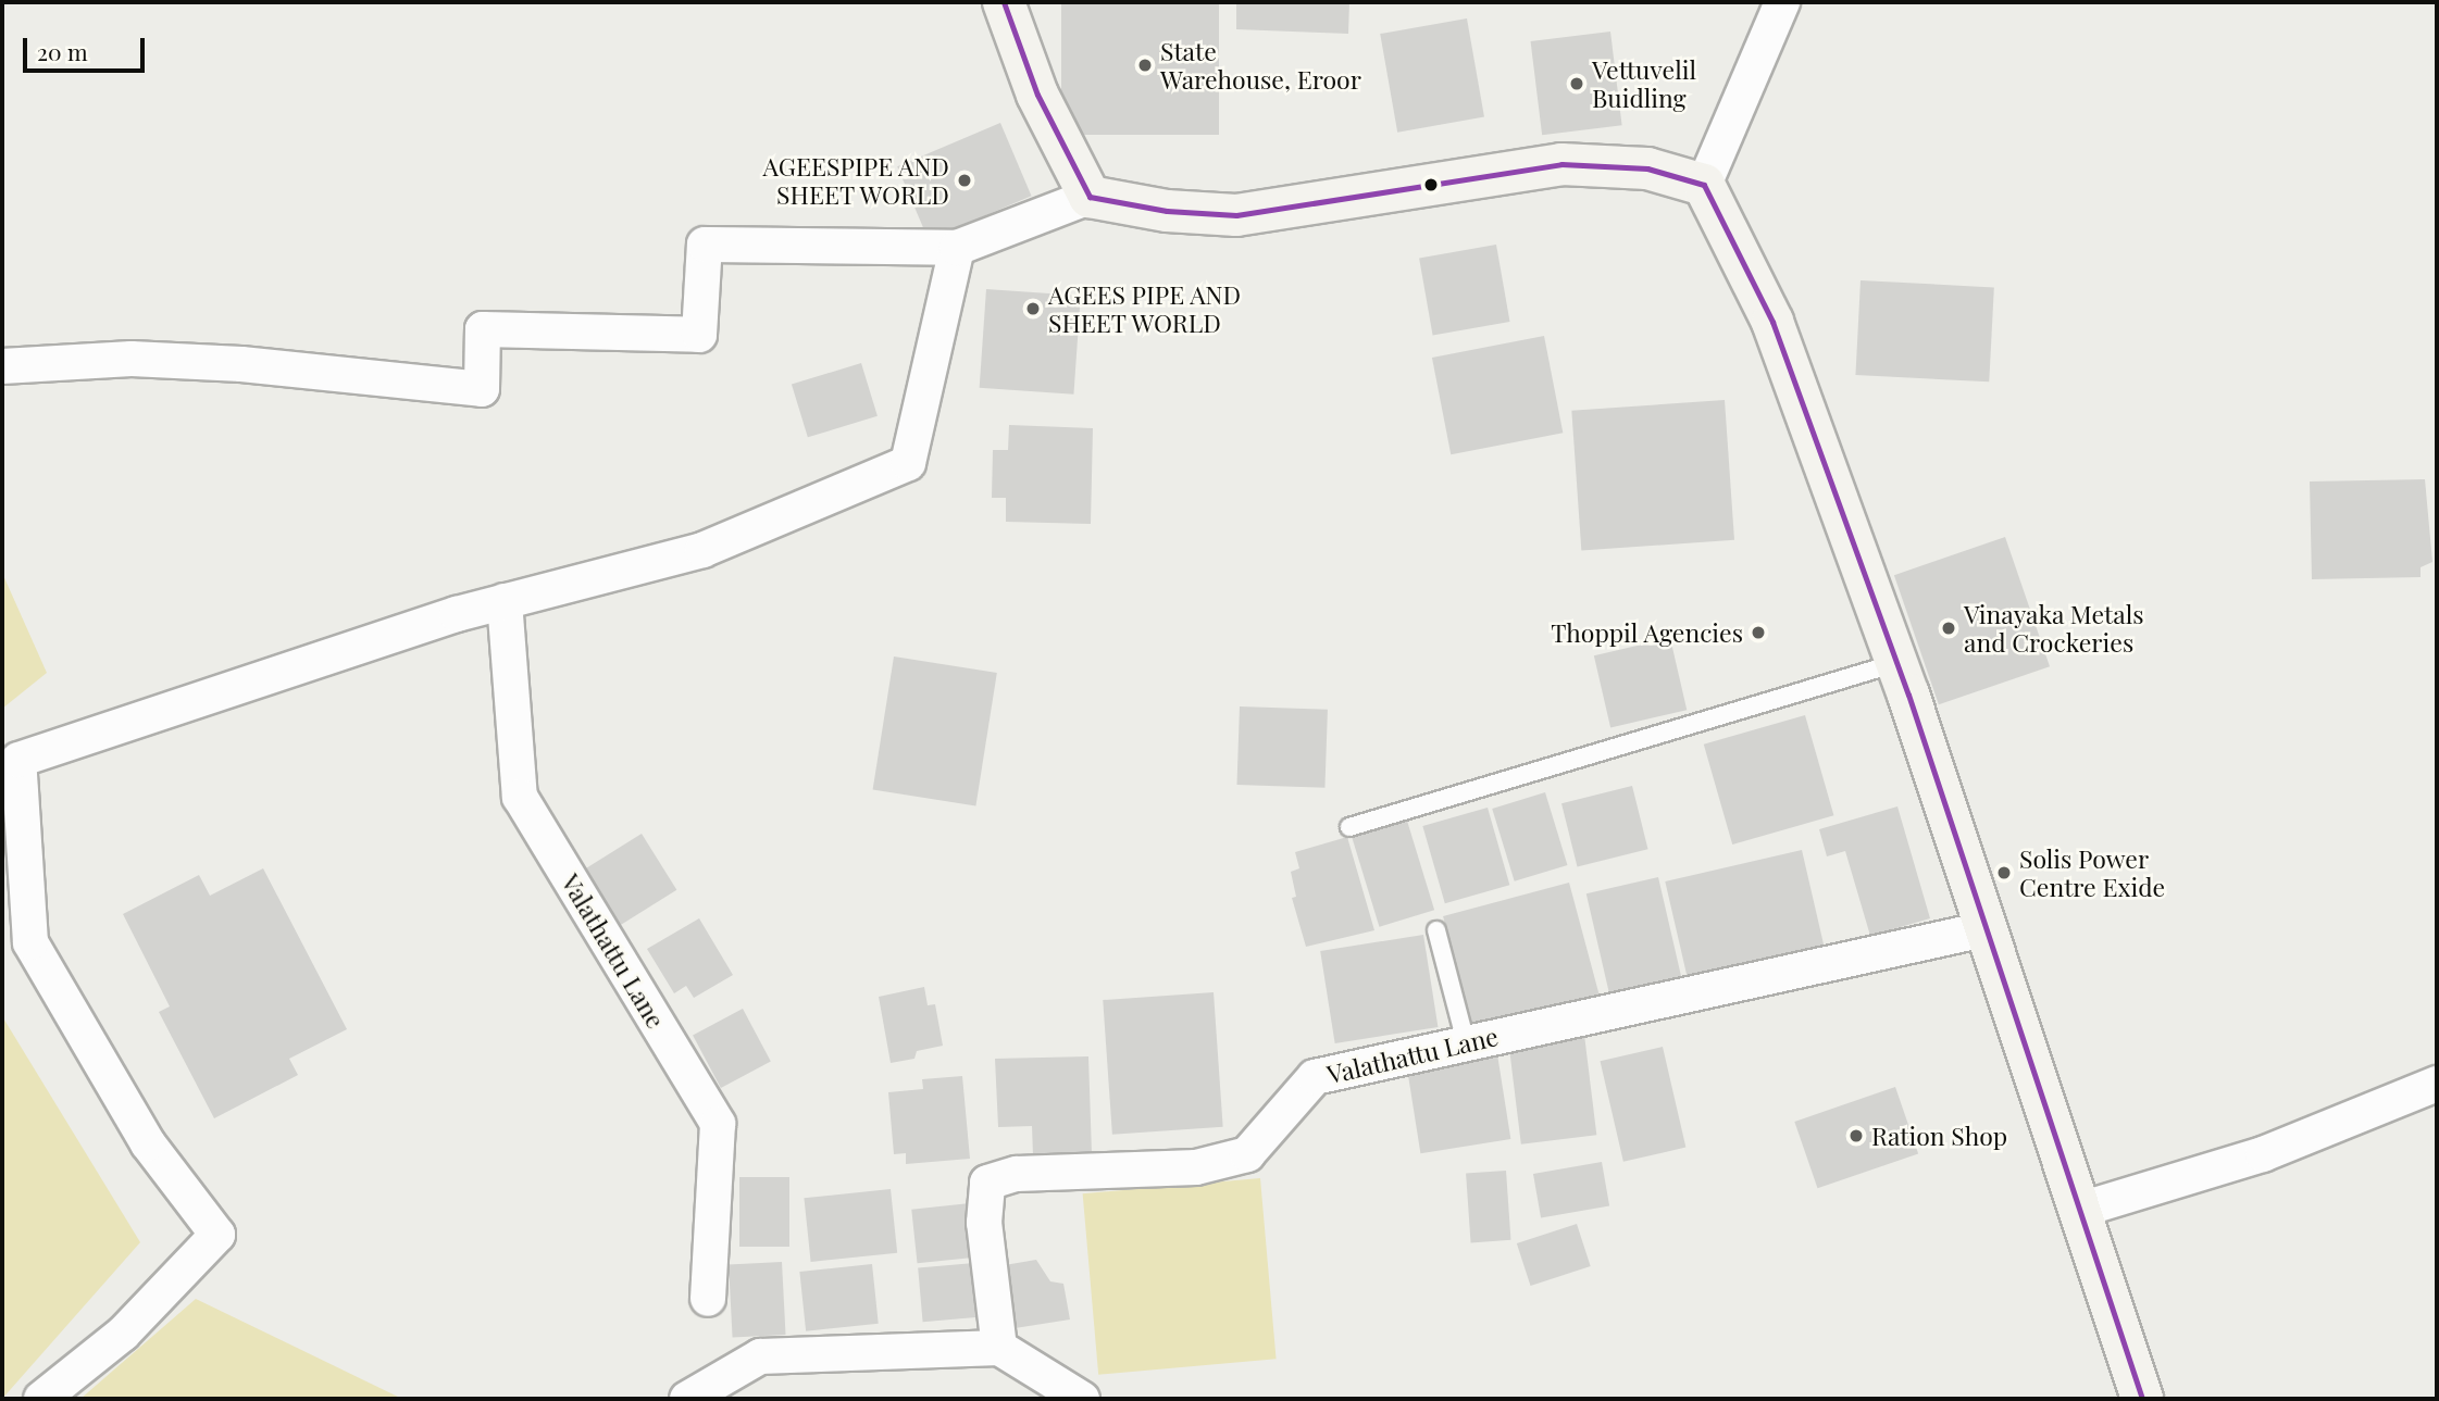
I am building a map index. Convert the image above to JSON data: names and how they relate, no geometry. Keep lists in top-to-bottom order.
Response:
{
  "streets": {
    "street": ["Valathattu Lane"]
  },
  "places": [
    "State Warehouse, Eroor",
    "Vettuvelil Buidling",
    "AGEESPIPE AND SHEET WORLD",
    "AGEES PIPE AND SHEET WORLD",
    "Vinayaka Metals and Crockeries",
    "Thoppil Agencies",
    "Solis Power Centre Exide",
    "Ration Shop"
  ],
  "scale_bar": "20 m"
}
